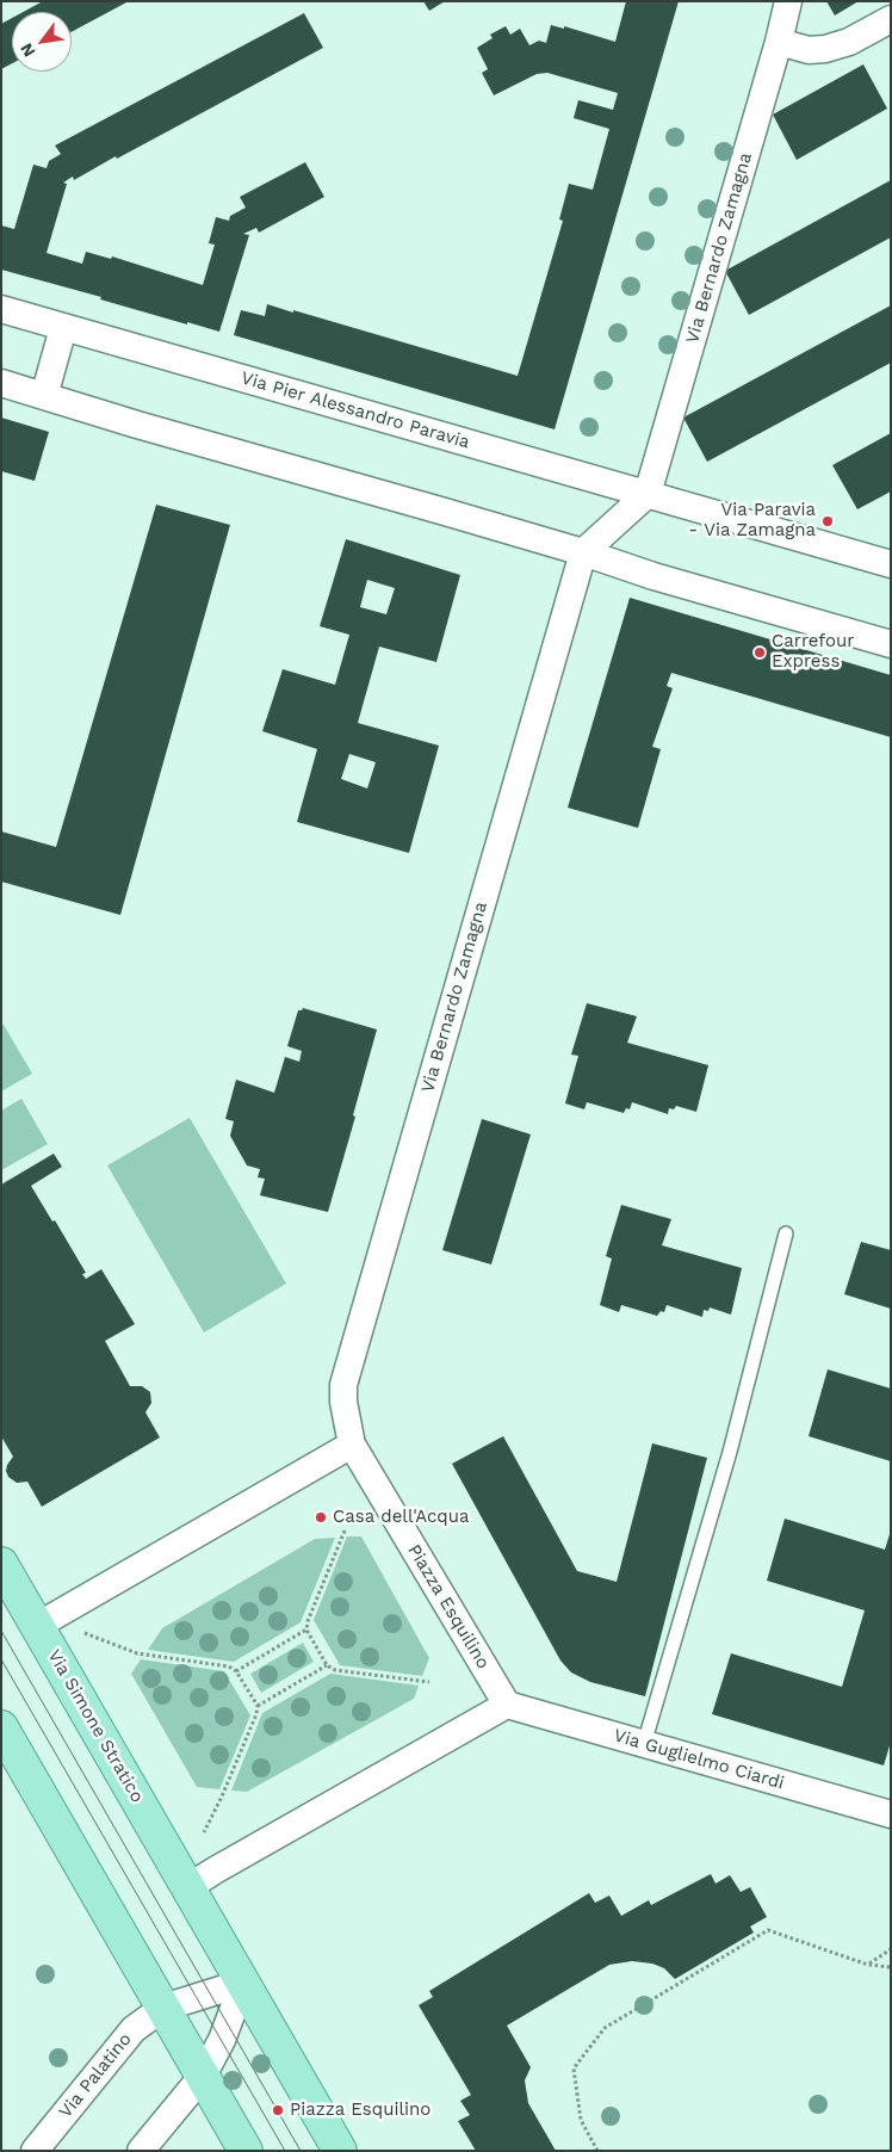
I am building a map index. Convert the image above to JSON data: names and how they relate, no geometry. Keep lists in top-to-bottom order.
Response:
{
  "streets": {
    "main road": ["Via Simone Stratico"],
    "street": [
      "Via Bernardo Zamagna",
      "Via Pier Alessandro Paravia",
      "Piazza Esquilino",
      "Via Guglielmo Ciardi",
      "Via Palatino"
    ]
  },
  "crossings": [
    ["Via Bernardo Zamagna", "Via Pier Alessandro Paravia"],
    ["Via Bernardo Zamagna", "Piazza Esquilino"],
    ["Piazza Esquilino", "Via Guglielmo Ciardi"],
    ["Via Simone Stratico", "Via Palatino"]
  ],
  "places": [
    "Via Paravia - Via Zamagna",
    "Carrefour Express",
    "Casa dell'Acqua",
    "Piazza Esquilino"
  ],
  "north": "bottom left"
}
